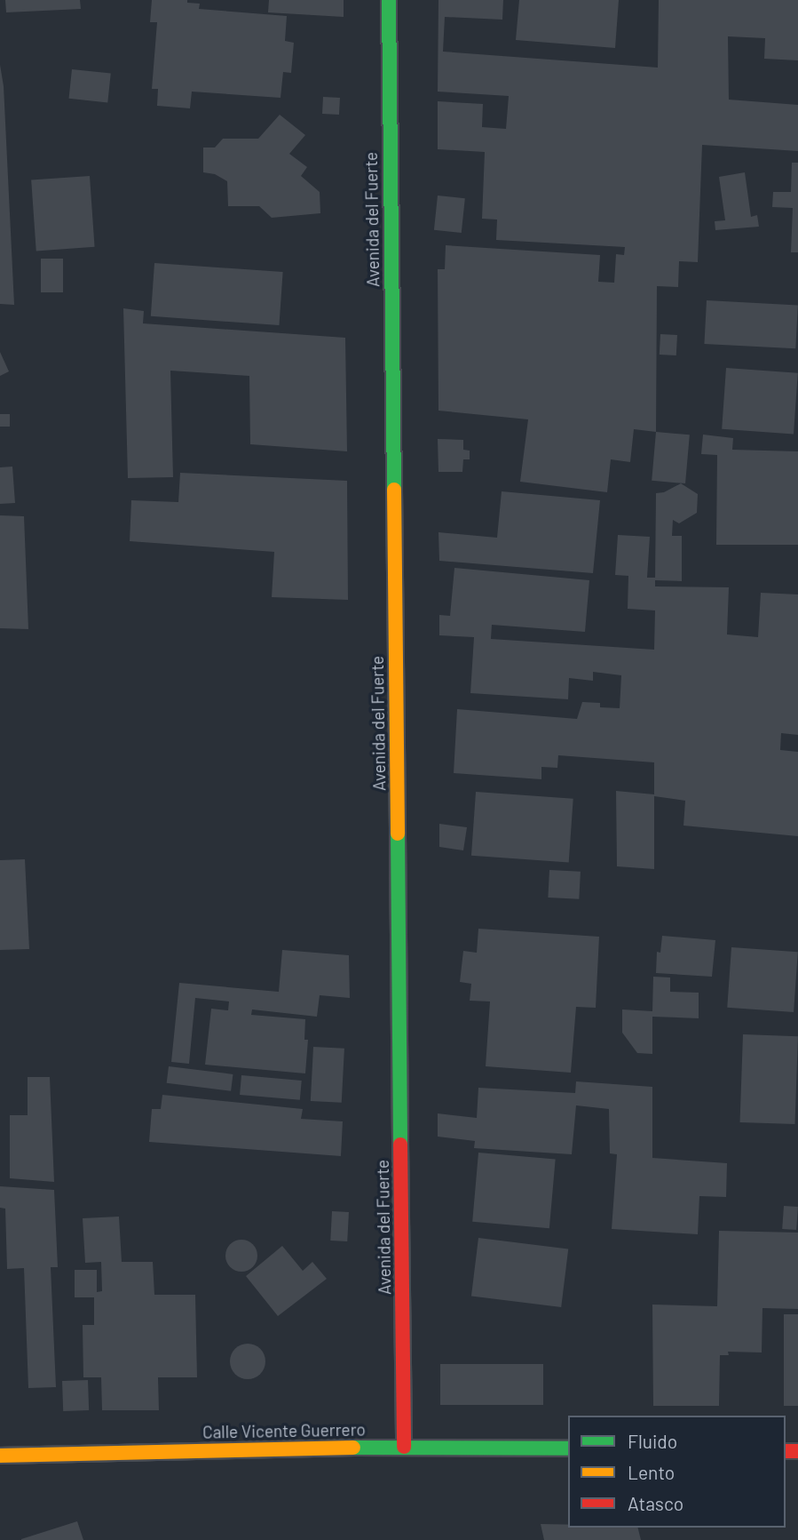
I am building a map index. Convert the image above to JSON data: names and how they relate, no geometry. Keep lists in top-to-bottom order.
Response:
{
  "streets": {
    "street": ["Avenida del Fuerte", "Calle Vicente Guerrero"]
  },
  "crossings": [
    ["Avenida del Fuerte", "Calle Vicente Guerrero"]
  ],
  "legend": ["Fluido", "Lento", "Atasco"]
}
